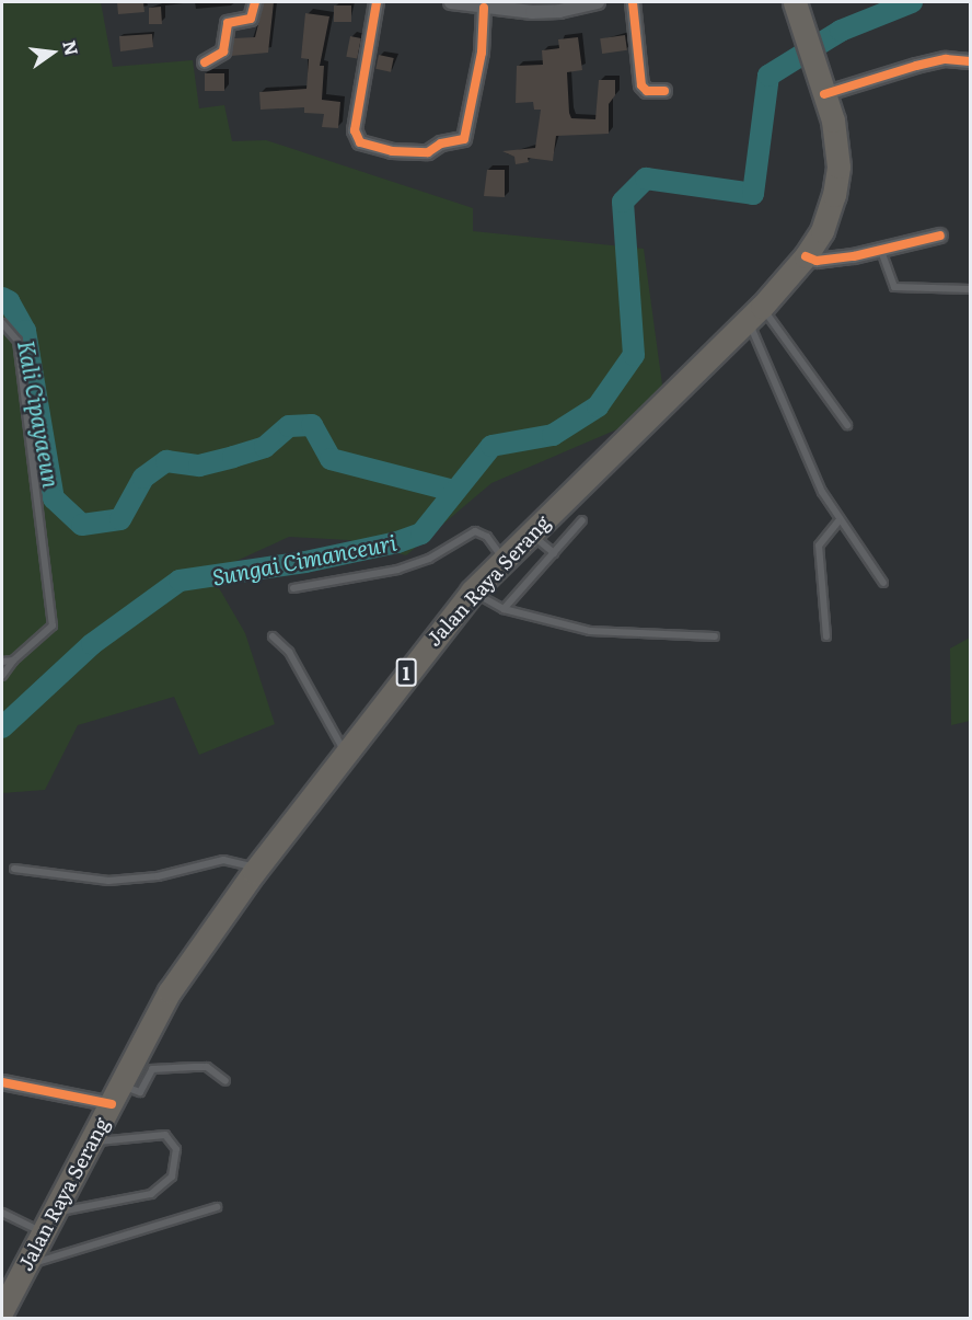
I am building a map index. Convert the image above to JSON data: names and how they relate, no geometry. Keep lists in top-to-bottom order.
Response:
{
  "streets": {
    "highway": ["Jalan Raya Serang", "1"]
  },
  "water": ["Kali Cipayaeun", "Sungai Cimanceuri"],
  "north": "right"
}
